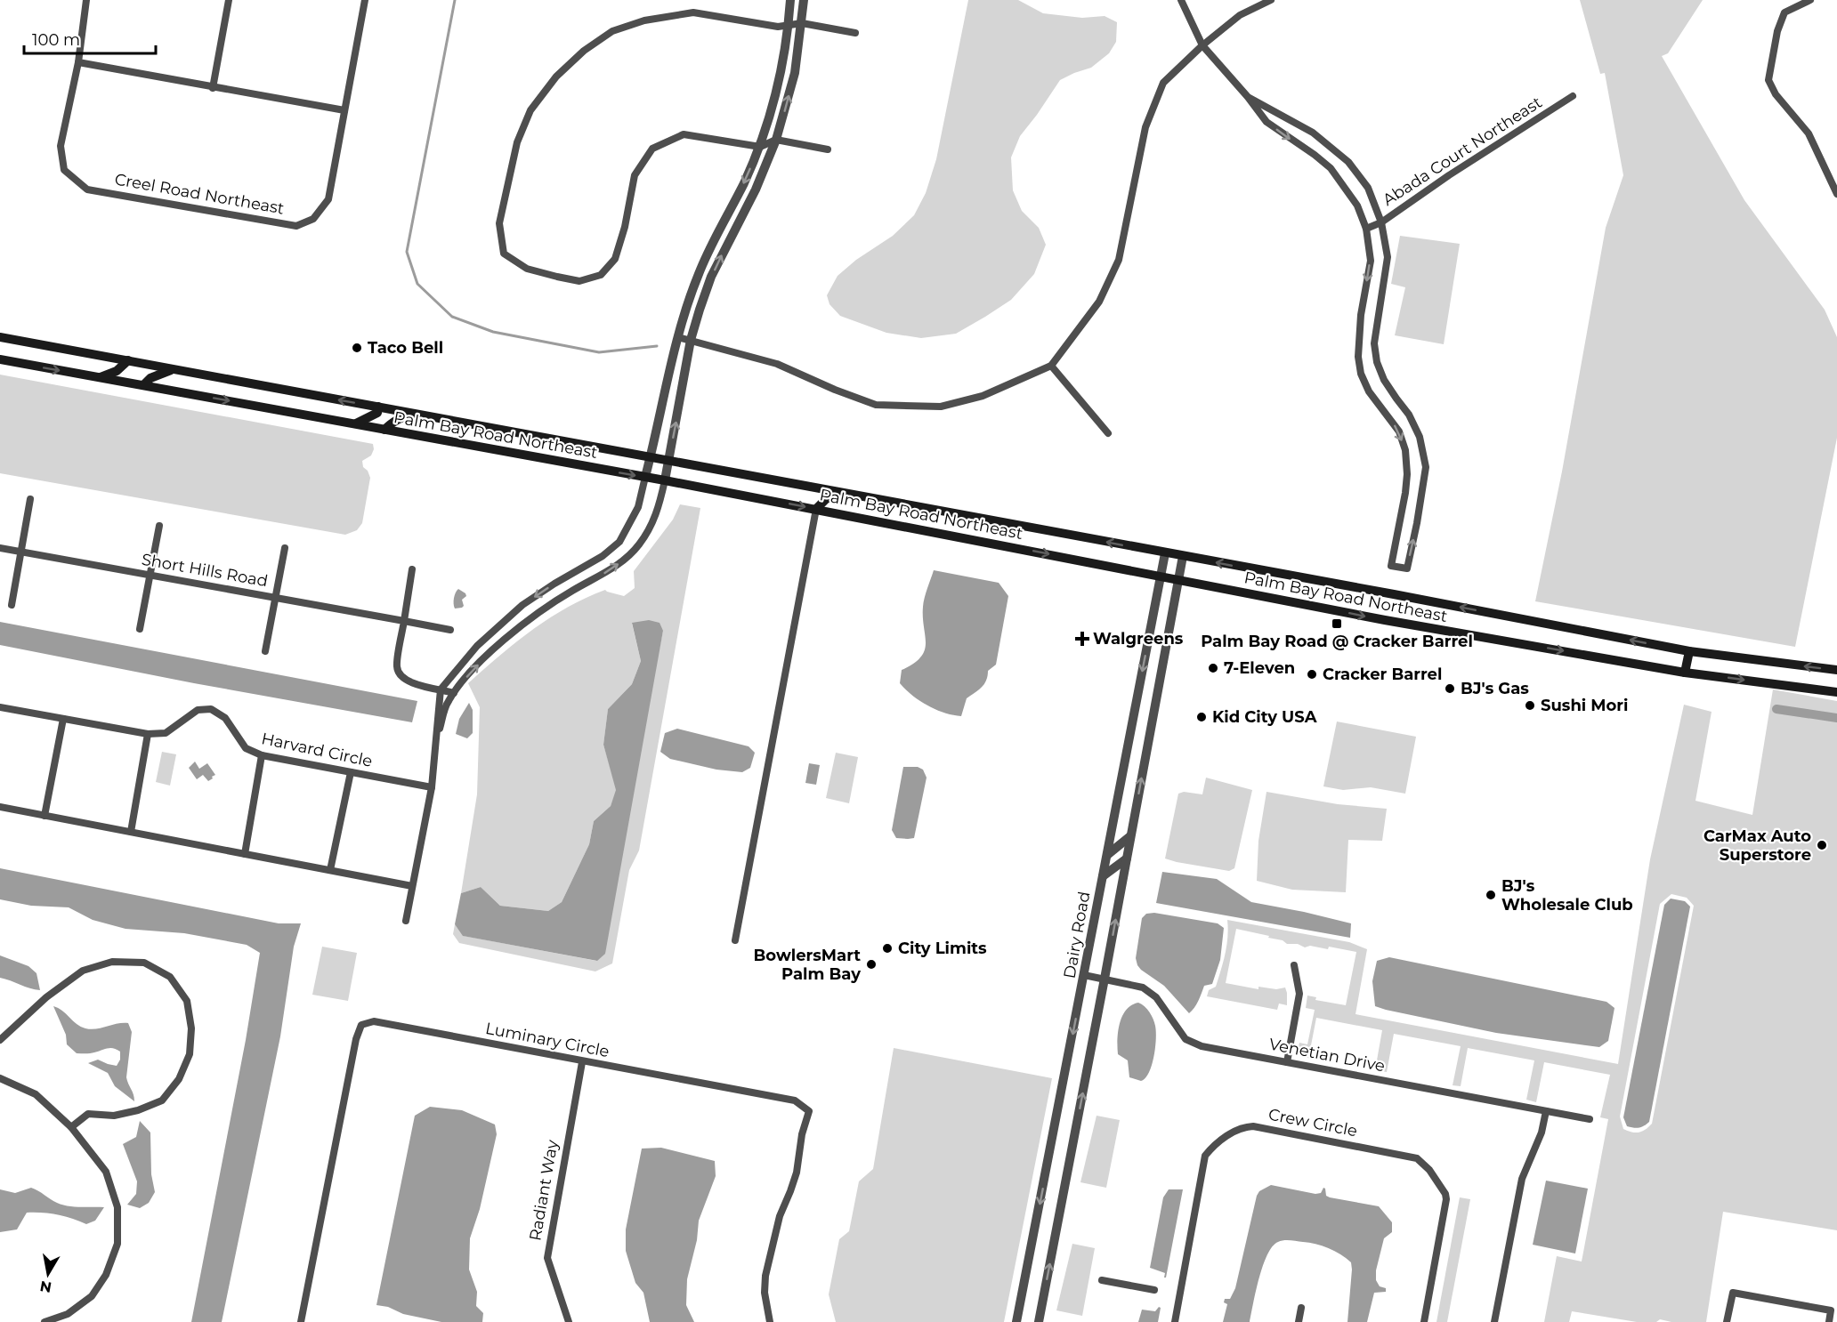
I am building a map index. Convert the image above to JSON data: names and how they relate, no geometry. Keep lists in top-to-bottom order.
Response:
{
  "streets": {
    "main road": ["Palm Bay Road Northeast"],
    "street": [
      "Abada Court Northeast",
      "Creel Road Northeast",
      "Short Hills Road",
      "Harvard Circle",
      "Dairy Road",
      "Luminary Circle",
      "Venetian Drive",
      "Crew Circle",
      "Radiant Way"
    ]
  },
  "crossings": [
    ["Palm Bay Road Northeast", "Dairy Road"],
    ["Dairy Road", "Venetian Drive"],
    ["Luminary Circle", "Radiant Way"]
  ],
  "places": {
    "other": [
      "Taco Bell",
      "7-Eleven",
      "Cracker Barrel",
      "BJ's Gas",
      "Sushi Mori",
      "Kid City USA",
      "CarMax Auto Superstore",
      "BJ's Wholesale Club",
      "City Limits",
      "BowlersMart Palm Bay"
    ],
    "transit": ["Palm Bay Road @ Cracker Barrel"],
    "health": ["Walgreens"]
  },
  "scale_bar": "100 m",
  "north": "bottom"
}
